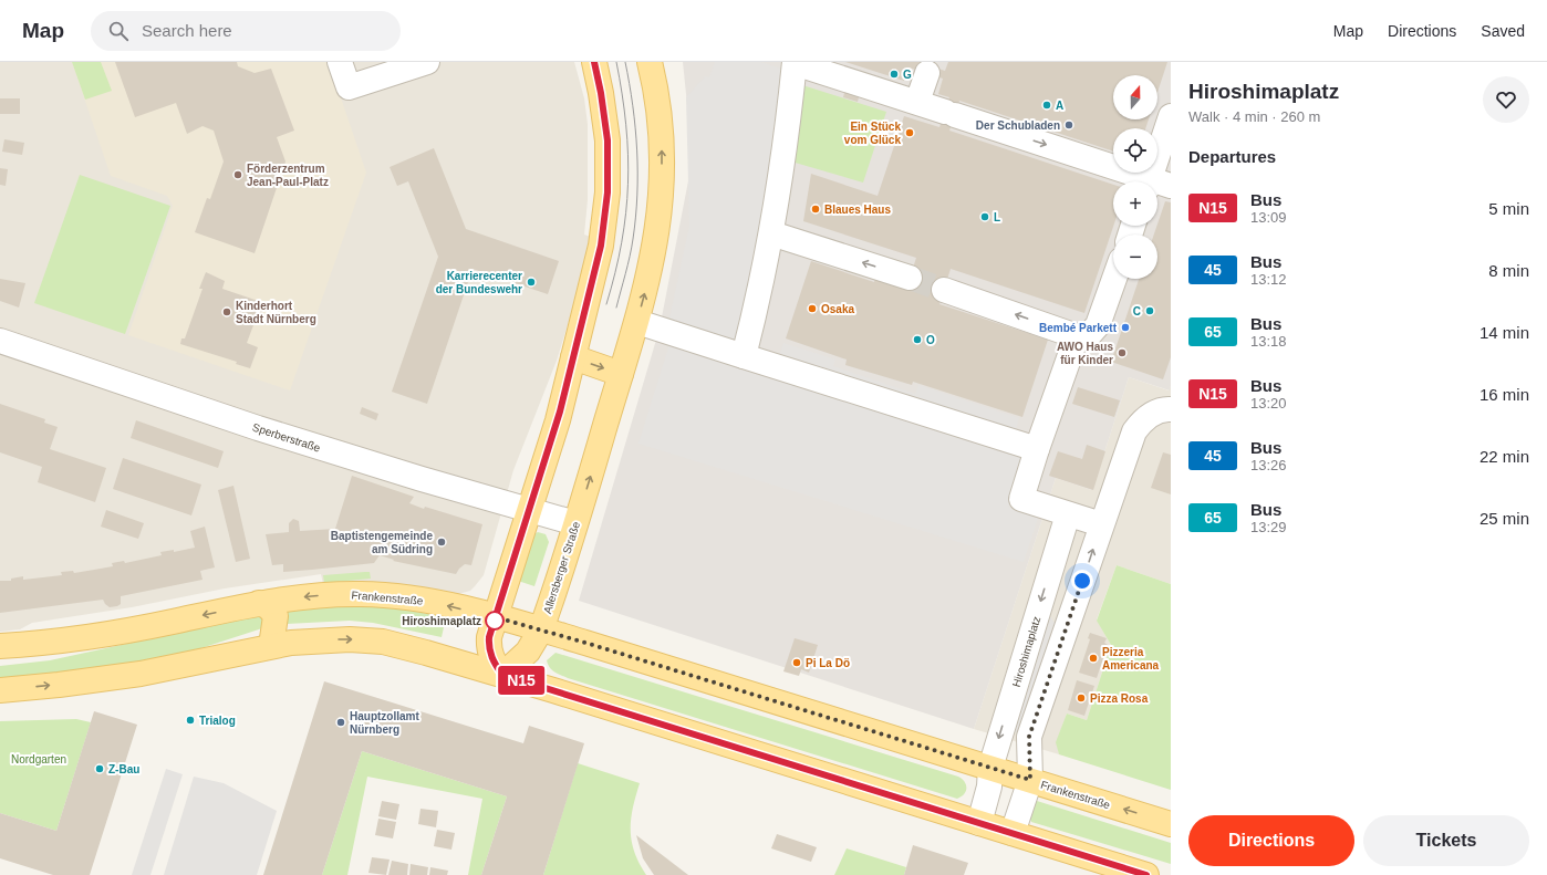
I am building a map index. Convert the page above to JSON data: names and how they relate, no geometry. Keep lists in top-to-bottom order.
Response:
{
  "streets": {
    "main road": ["Allersberger Straße", "Frankenstraße"],
    "street": ["Sperberstraße", "Hiroshimaplatz"]
  },
  "crossings": [
    ["Sperberstraße", "Allersberger Straße"],
    ["Allersberger Straße", "Frankenstraße"],
    ["Frankenstraße", "Hiroshimaplatz"]
  ],
  "parks": ["Nordgarten"],
  "places": [
    "G",
    "A",
    "Der Schubladen",
    "Ein Stück vom Glück",
    "Förderzentrum Jean-Paul-Platz",
    "Blaues Haus",
    "L",
    "Karrierecenter der Bundeswehr",
    "Osaka",
    "C",
    "Kinderhort Stadt Nürnberg",
    "Bembé Parkett",
    "O",
    "AWO Haus für Kinder",
    "Baptistengemeinde am Südring",
    "Hiroshimaplatz",
    "Pizzeria Americana",
    "Pi La Dö",
    "Pizza Rosa",
    "Trialog",
    "Hauptzollamt Nürnberg",
    "Z-Bau"
  ],
  "lines": ["bus line N15"],
  "north": "top",
  "page": {
    "header": "Map",
    "search": "Search here",
    "nav": ["Map", "Directions", "Saved"],
    "on_map": "N15",
    "heading": [
      ["Hiroshimaplatz", "Walk · 4 min · 260 m"],
      "Departures"
    ],
    "map_buttons": ["+", "−"],
    "list": [
      {
        "mark": "N15",
        "name": "Bus",
        "note": "13:09",
        "value": "5 min"
      },
      {
        "mark": "45",
        "name": "Bus",
        "note": "13:12",
        "value": "8 min"
      },
      {
        "mark": "65",
        "name": "Bus",
        "note": "13:18",
        "value": "14 min"
      },
      {
        "mark": "N15",
        "name": "Bus",
        "note": "13:20",
        "value": "16 min"
      },
      {
        "mark": "45",
        "name": "Bus",
        "note": "13:26",
        "value": "22 min"
      },
      {
        "mark": "65",
        "name": "Bus",
        "note": "13:29",
        "value": "25 min"
      }
    ],
    "buttons": ["Directions", "Tickets"]
  }
}
